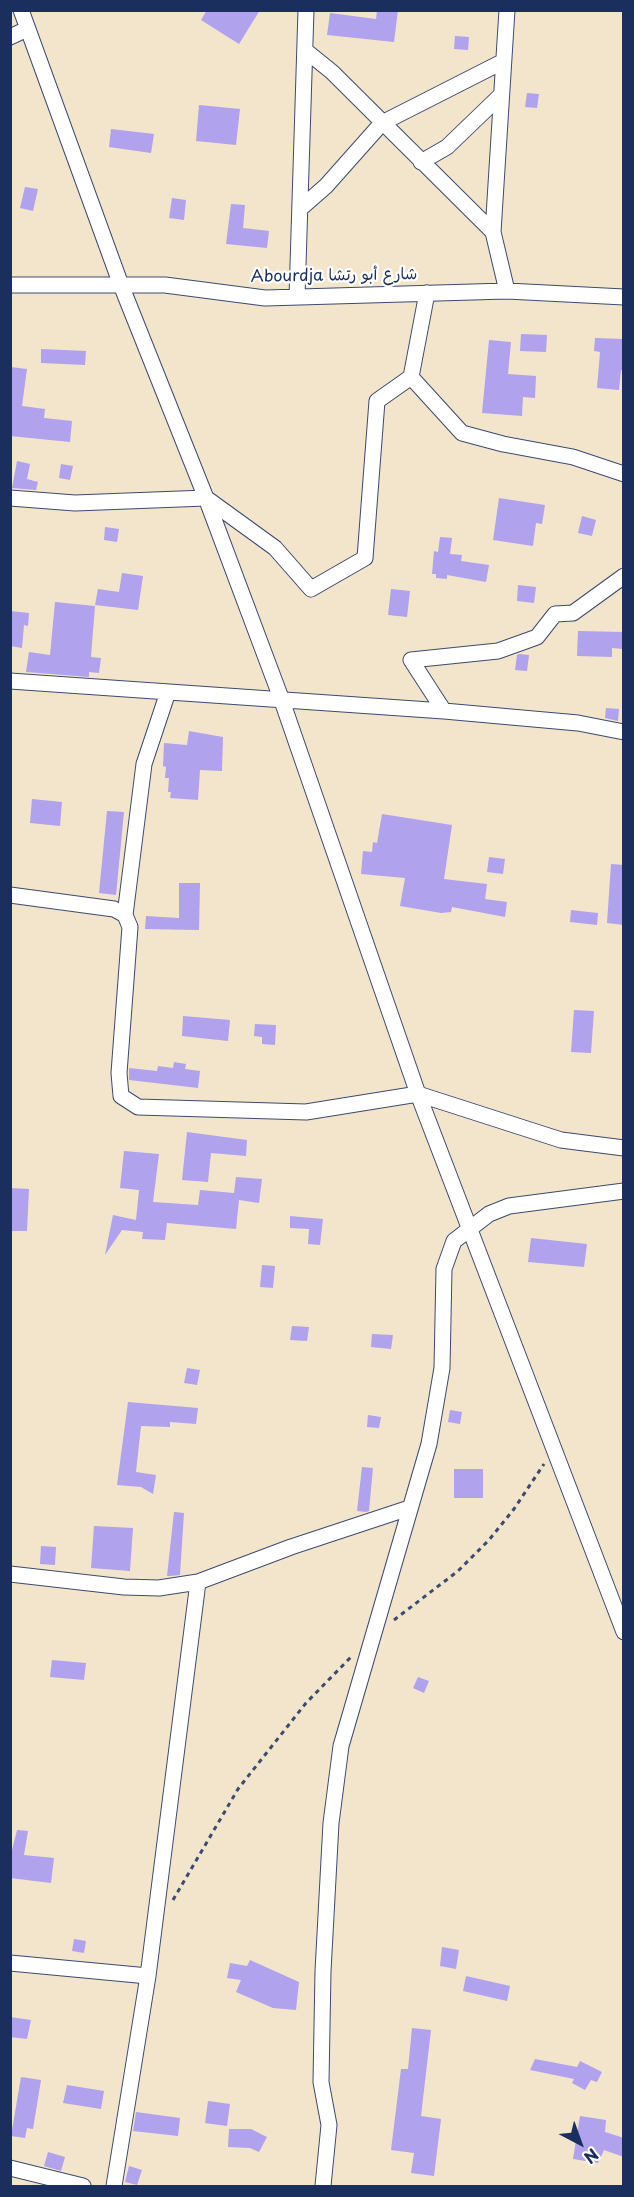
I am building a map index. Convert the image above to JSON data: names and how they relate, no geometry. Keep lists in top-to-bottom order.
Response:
{
  "streets": {
    "street": ["Abourdja شارع أبو رتشا"]
  },
  "north": "bottom right"
}
